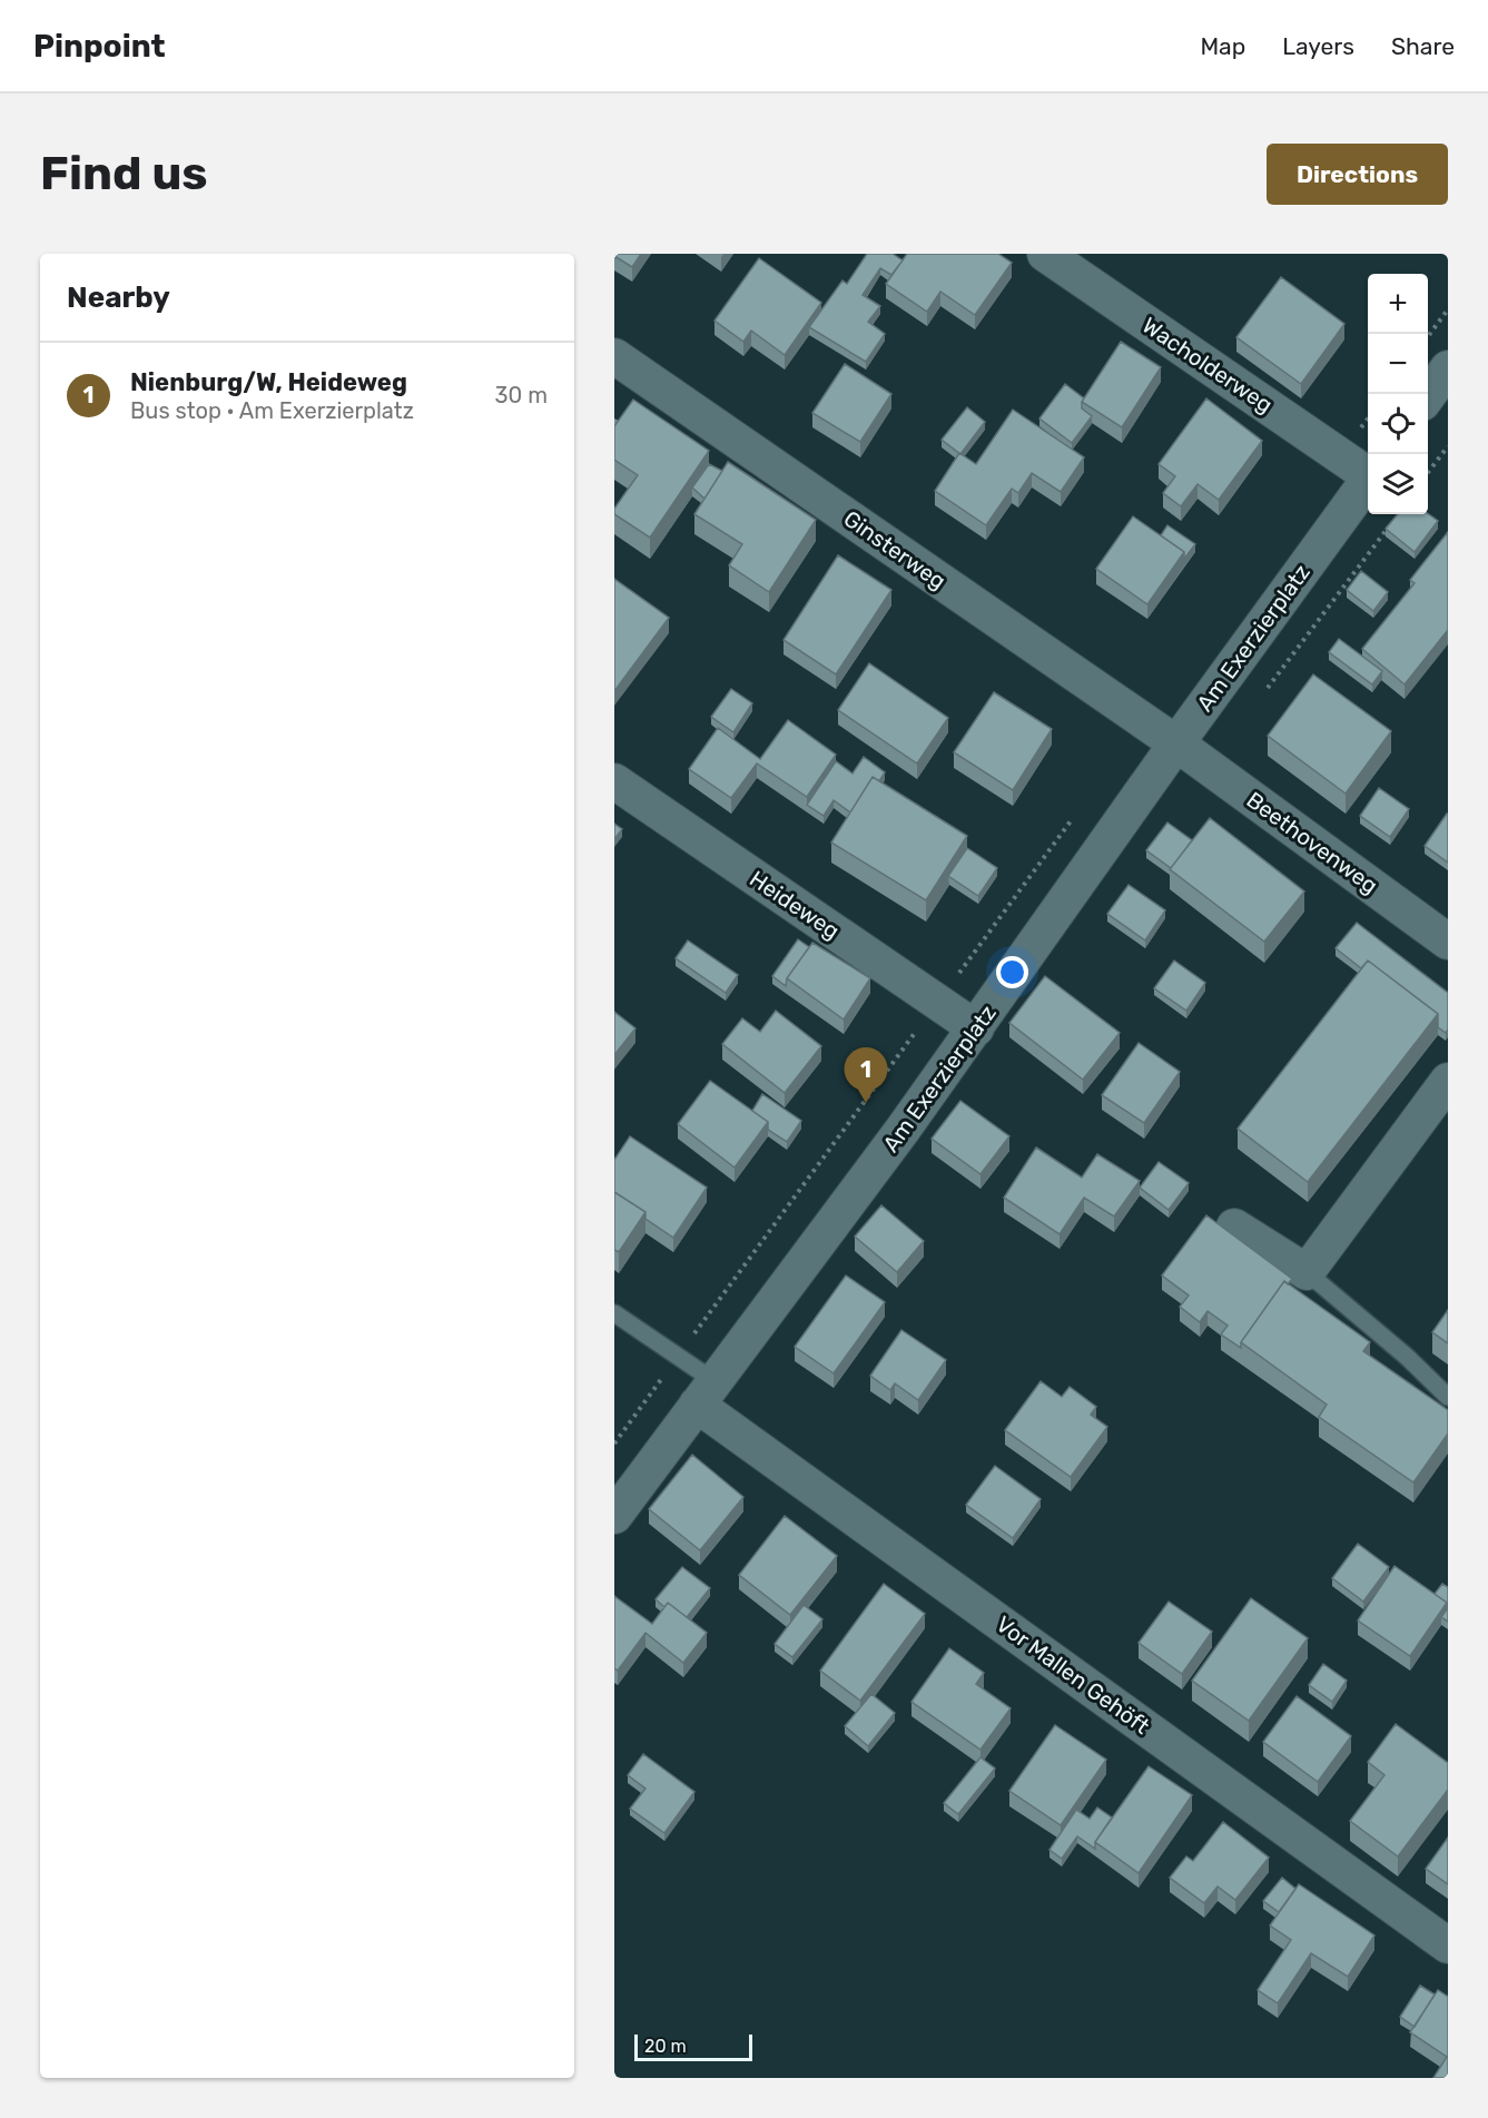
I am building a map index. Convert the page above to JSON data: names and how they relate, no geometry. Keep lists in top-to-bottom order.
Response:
{
  "streets": {
    "street": [
      "Wacholderweg",
      "Ginsterweg",
      "Am Exerzierplatz",
      "Beethovenweg",
      "Heideweg",
      "Vor Mallen Gehöft"
    ]
  },
  "crossings": [
    ["Ginsterweg", "Am Exerzierplatz"],
    ["Ginsterweg", "Beethovenweg"],
    ["Am Exerzierplatz", "Beethovenweg"],
    ["Am Exerzierplatz", "Heideweg"],
    ["Am Exerzierplatz", "Vor Mallen Gehöft"]
  ],
  "scale_bar": "20 m",
  "page": {
    "header": "Pinpoint",
    "nav": ["Map", "Layers", "Share"],
    "buttons": "Directions",
    "title": "Find us",
    "heading": "Nearby",
    "map_buttons": ["+", "−"],
    "list": [
      {
        "mark": "1",
        "name": "Nienburg/W, Heideweg",
        "note": "Bus stop · Am Exerzierplatz",
        "value": "30 m"
      }
    ],
    "pins": "1",
    "scale": "20 m"
  }
}
